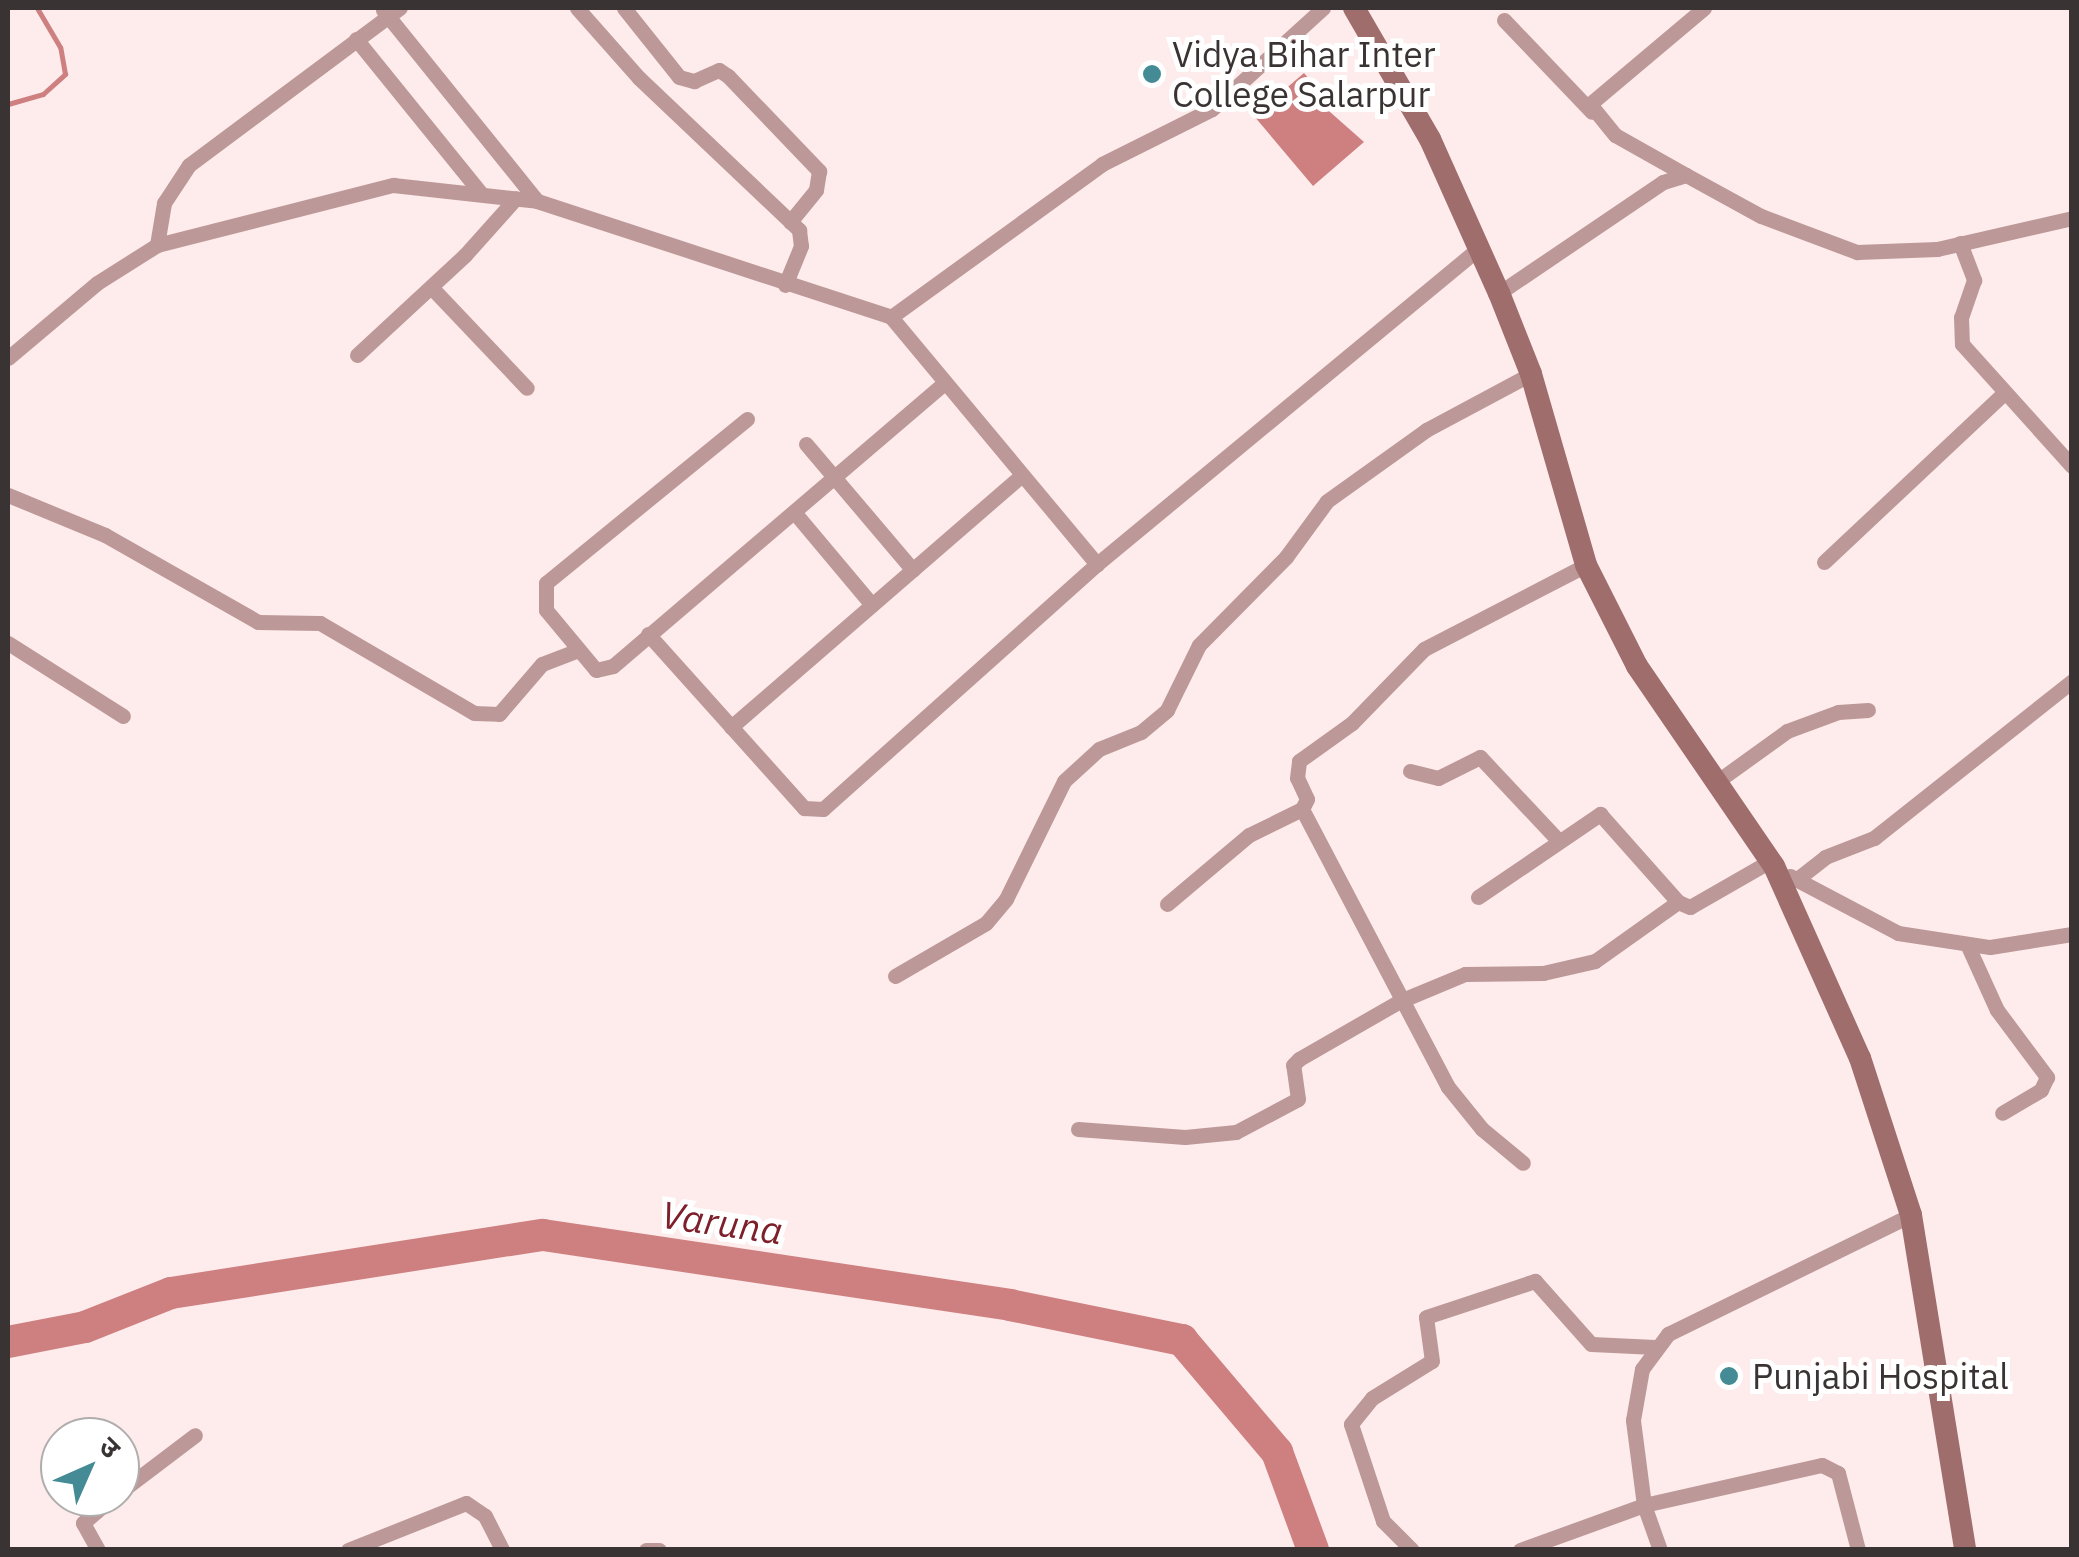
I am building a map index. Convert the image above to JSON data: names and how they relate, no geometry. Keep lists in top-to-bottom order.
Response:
{
  "water": ["Varuna"],
  "places": ["Vidya Bihar Inter College Salarpur", "Punjabi Hospital"],
  "north": "top right"
}
